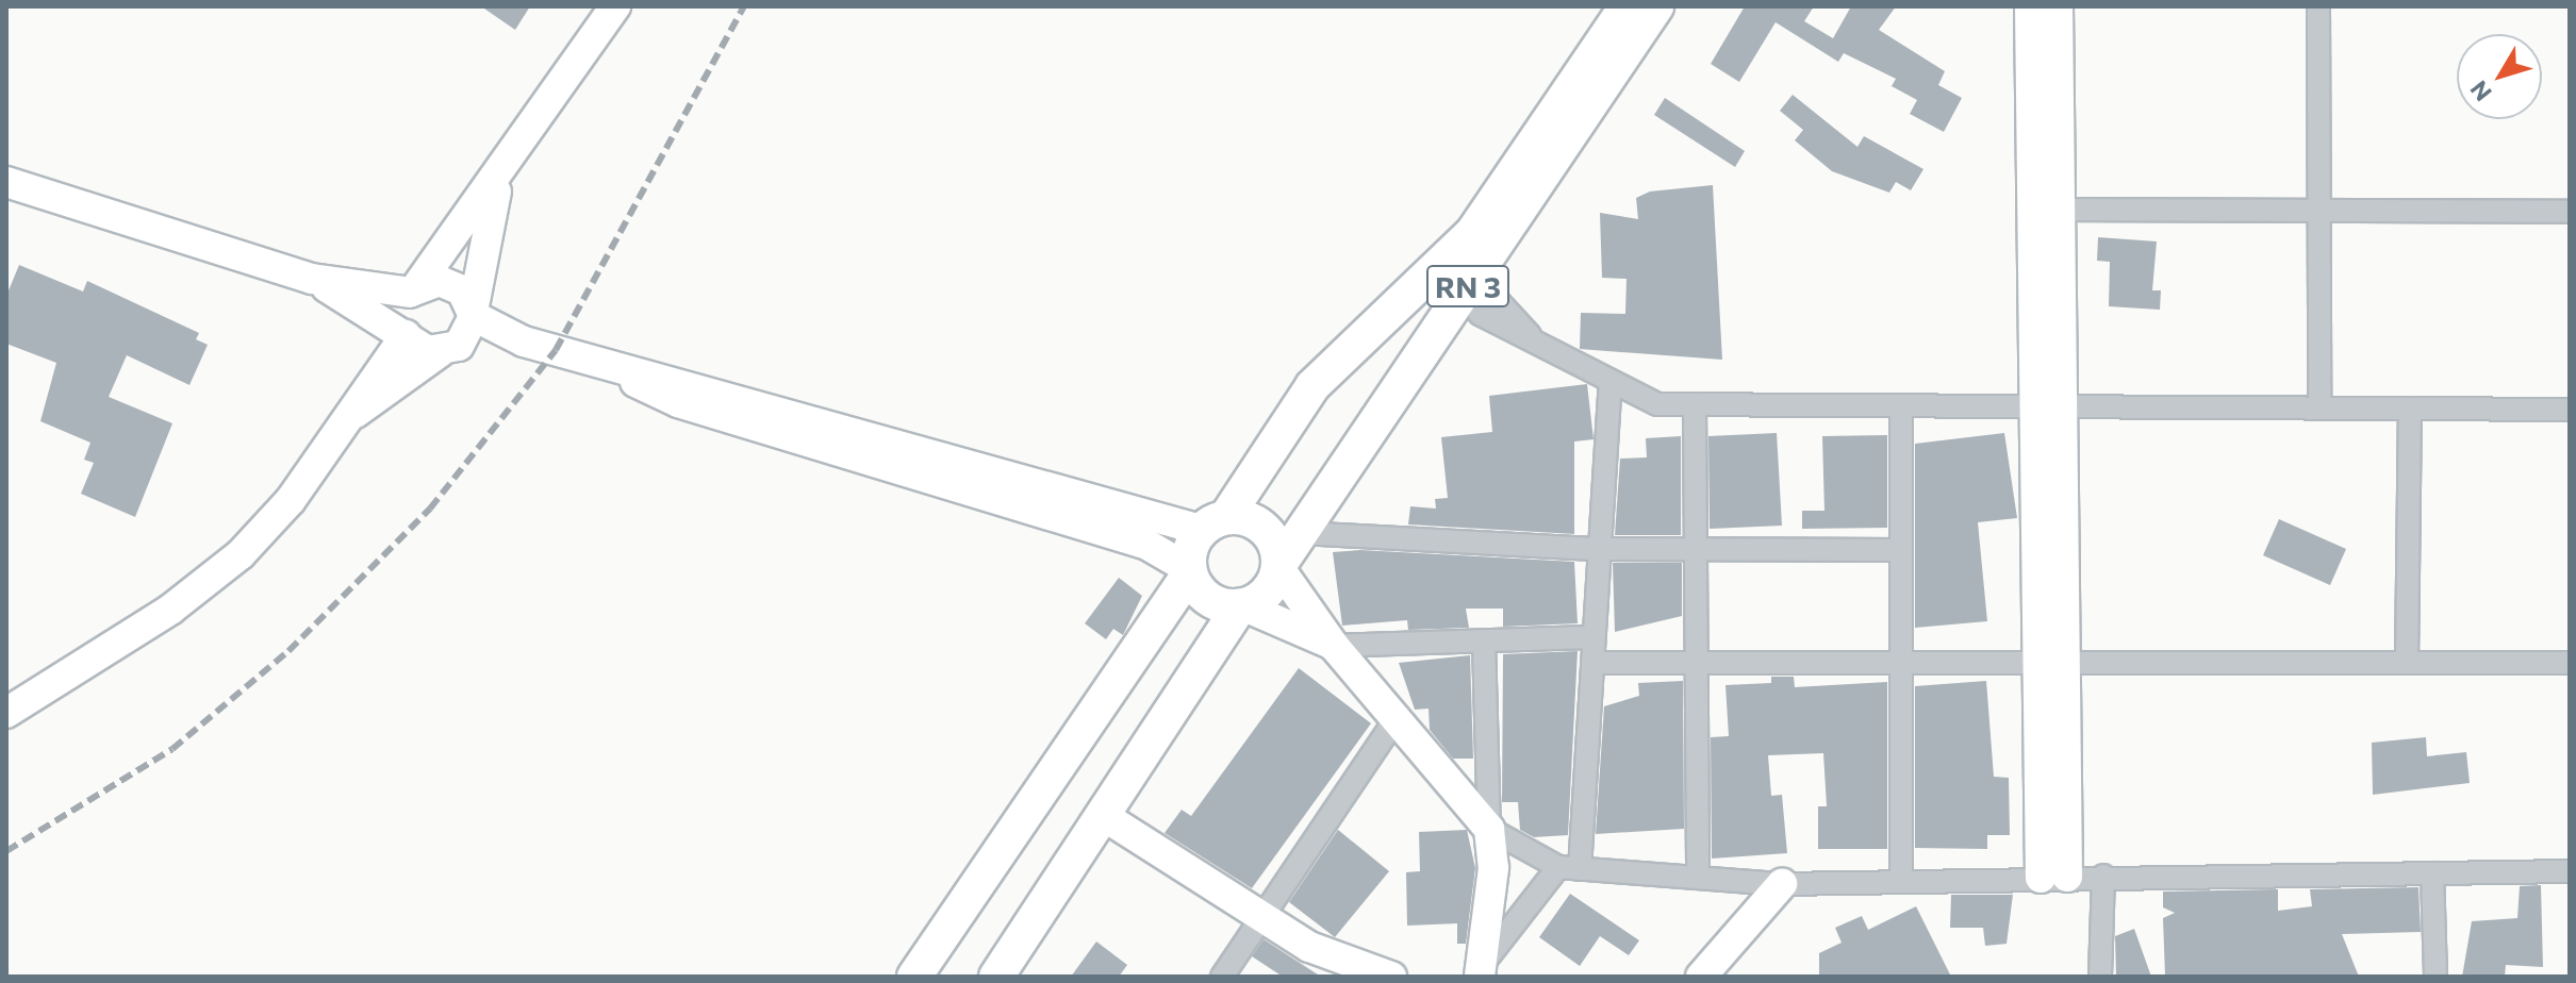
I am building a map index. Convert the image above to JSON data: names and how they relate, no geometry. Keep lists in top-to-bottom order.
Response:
{
  "streets": {
    "main road": ["RN 3"]
  },
  "north": "bottom left"
}
